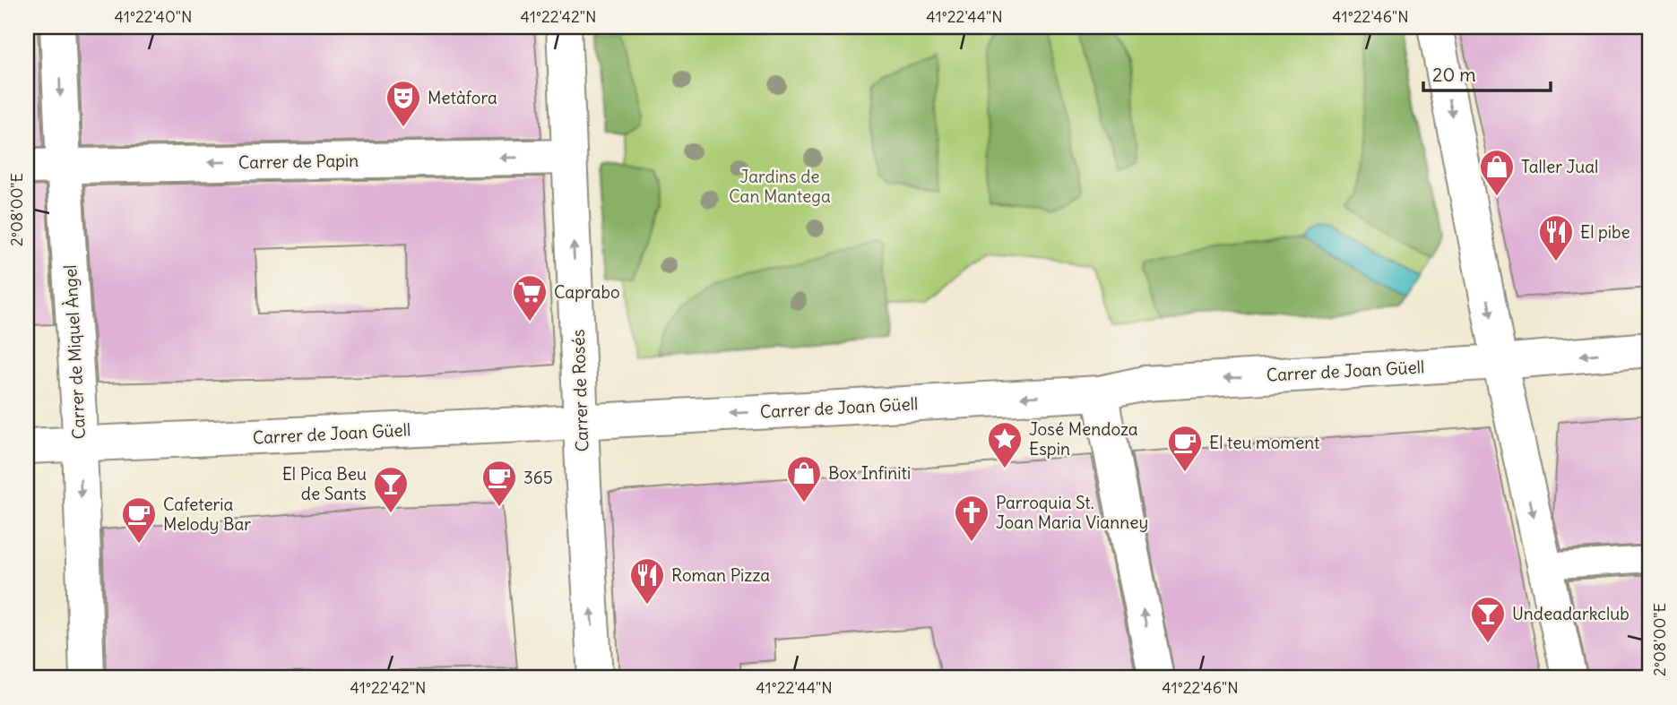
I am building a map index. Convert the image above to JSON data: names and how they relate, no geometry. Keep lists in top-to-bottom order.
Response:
{
  "streets": {
    "street": [
      "Carrer de Papin",
      "Carrer de Miquel Àngel",
      "Carrer de Joan Güell",
      "Carrer de Rosés"
    ]
  },
  "crossings": [
    ["Carrer de Papin", "Carrer de Miquel Àngel"],
    ["Carrer de Papin", "Carrer de Rosés"],
    ["Carrer de Miquel Àngel", "Carrer de Joan Güell"],
    ["Carrer de Joan Güell", "Carrer de Rosés"]
  ],
  "one_way": [
    "Carrer de Papin",
    "Carrer de Miquel Àngel",
    "Carrer de Joan Güell",
    "Carrer de Rosés"
  ],
  "parks": ["Jardins de Can Mantega"],
  "places": {
    "theatre": ["Metàfora"],
    "shop": ["Taller Jual", "Box Infiniti"],
    "restaurant": ["El pibe", "Roman Pizza"],
    "supermarket": ["Caprabo"],
    "place": ["José Mendoza Espin"],
    "cafe": ["El teu moment", "365", "Cafeteria Melody Bar"],
    "bar": ["El Pica Beu de Sants", "Undeadarkclub"],
    "church": ["Parroquia St. Joan Maria Vianney"]
  },
  "scale_bar": "20 m",
  "coordinates": [
    "41°22'40\"N",
    "41°22'42\"N",
    "41°22'44\"N",
    "41°22'46\"N",
    "2°08'00\"E"
  ]
}
